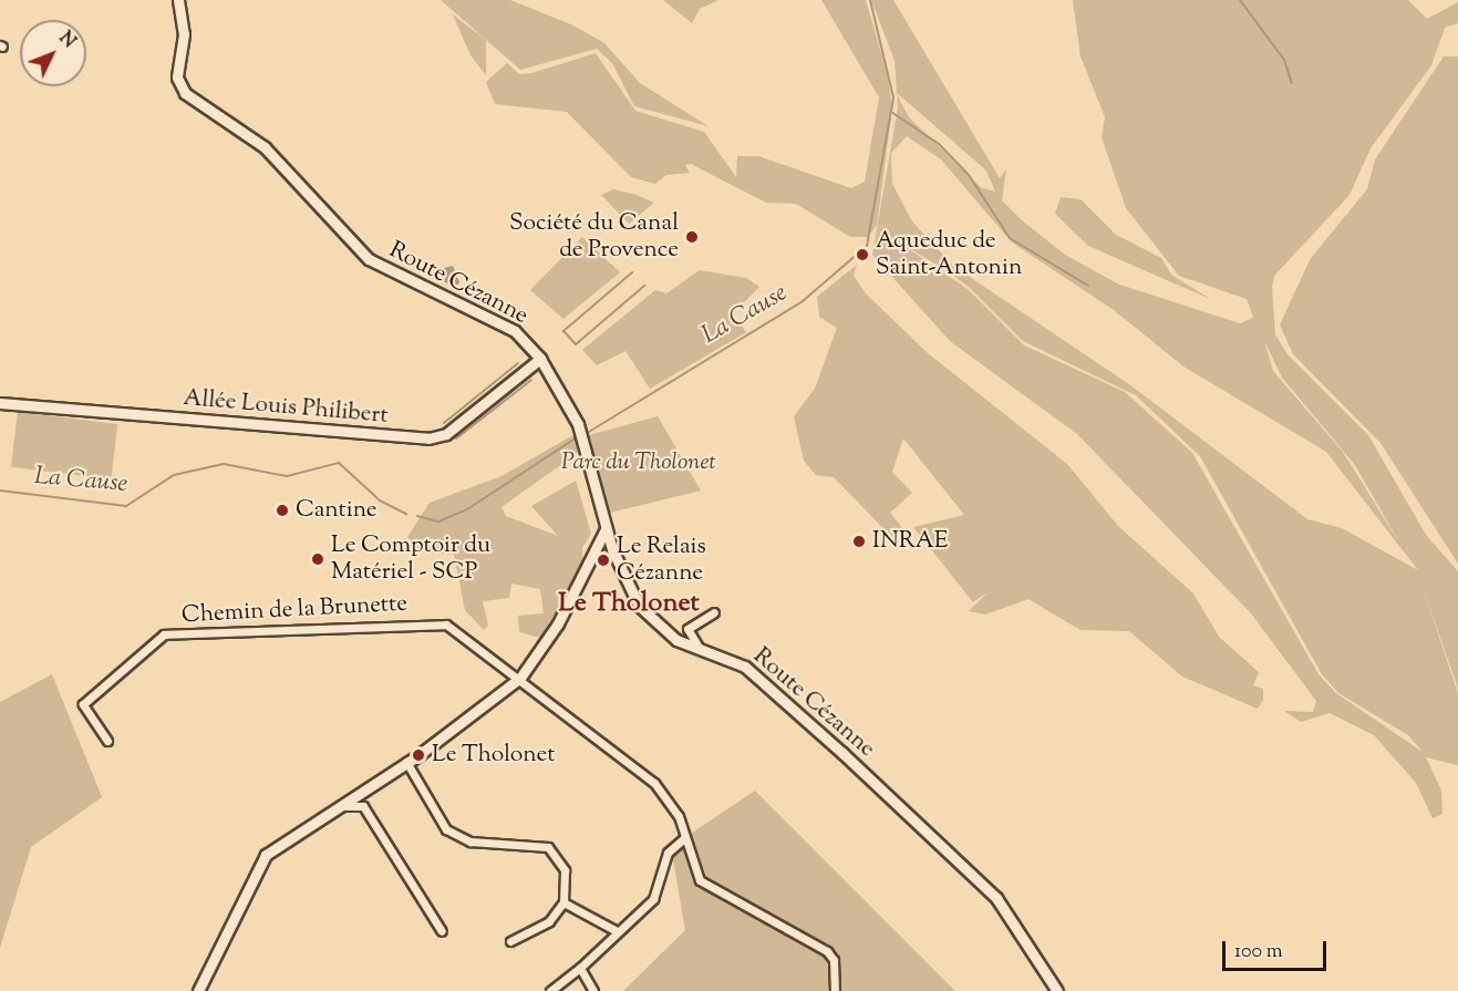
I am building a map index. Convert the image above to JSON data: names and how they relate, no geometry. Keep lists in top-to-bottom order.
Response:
{
  "streets": {
    "street": ["Route Cézanne", "Allée Louis Philibert", "Chemin de la Brunette"]
  },
  "crossings": [
    ["Route Cézanne", "Allée Louis Philibert"]
  ],
  "districts": ["Le Tholonet"],
  "water": ["La Cause"],
  "parks": ["Parc du Tholonet"],
  "places": [
    "Société du Canal de Provence",
    "Aqueduc de Saint-Antonin",
    "Cantine",
    "INRAE",
    "Le Comptoir du Matériel - SCP",
    "Le Relais Cézanne",
    "Le Tholonet"
  ],
  "scale_bar": "100 m",
  "north": "top right"
}
